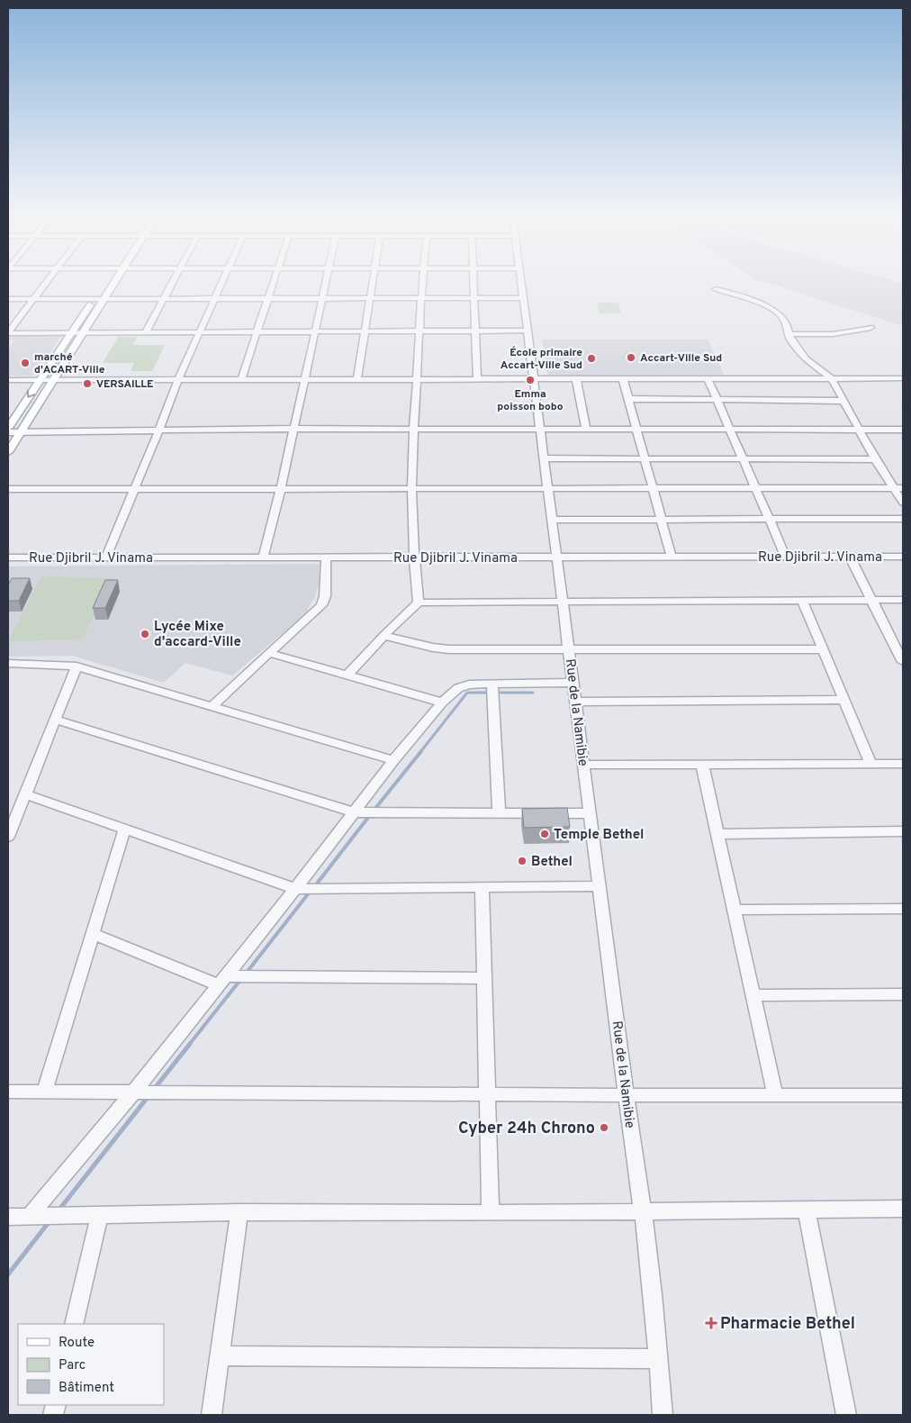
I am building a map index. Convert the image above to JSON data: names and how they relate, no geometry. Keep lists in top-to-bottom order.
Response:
{
  "streets": {
    "street": ["Rue Djibril J. Vinama", "Rue de la Namibie"]
  },
  "crossings": [
    ["Rue Djibril J. Vinama", "Rue de la Namibie"]
  ],
  "places": {
    "other": [
      "Accart-Ville Sud",
      "École primaire Accart-Ville Sud",
      "marché d'ACART-Ville",
      "Emma poisson bobo",
      "VERSAILLE",
      "Lycée Mixe d'accard-Ville",
      "Temple Bethel",
      "Bethel",
      "Cyber 24h Chrono"
    ],
    "health": ["Pharmacie Bethel"]
  },
  "legend": ["Route", "Parc", "Bâtiment"]
}
